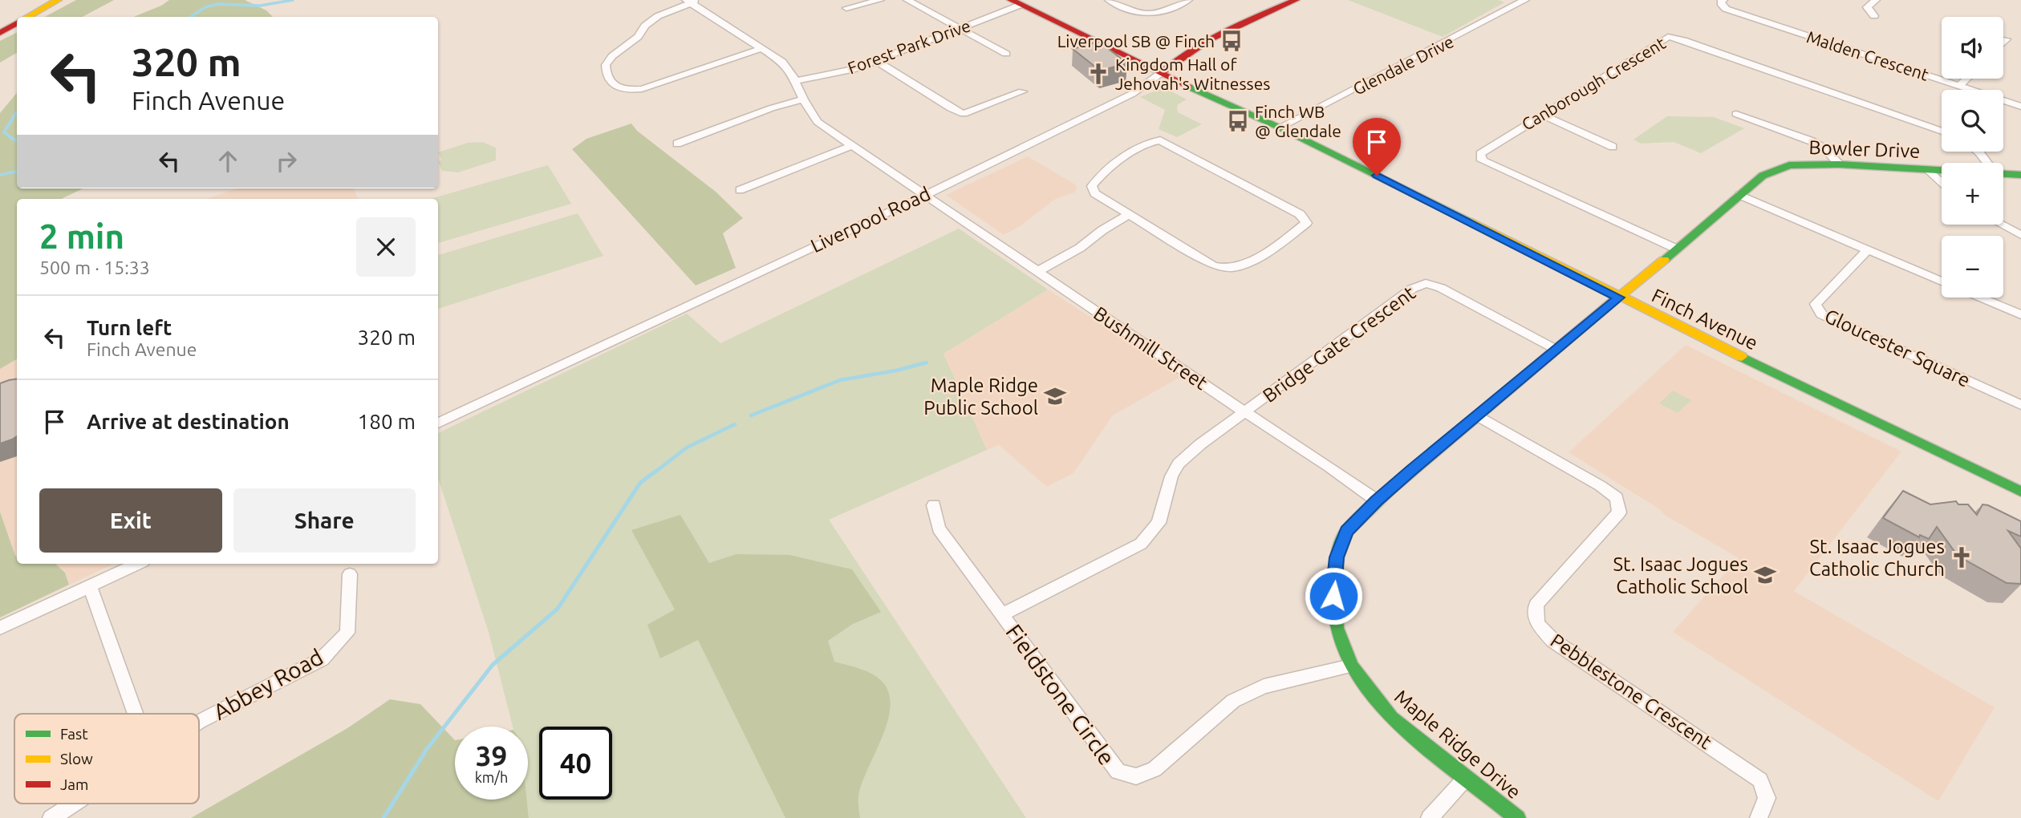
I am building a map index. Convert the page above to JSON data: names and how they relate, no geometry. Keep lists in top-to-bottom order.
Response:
{
  "streets": {
    "main road": [
      "Bowler Drive",
      "Liverpool Road",
      "Finch Avenue",
      "Maple Ridge Drive"
    ],
    "street": [
      "Forest Park Drive",
      "Malden Crescent",
      "Glendale Drive",
      "Canborough Crescent",
      "Bridge Gate Crescent",
      "Bushmill Street",
      "Gloucester Square",
      "Abbey Road",
      "Pebblestone Crescent",
      "Fieldstone Circle"
    ]
  },
  "crossings": [
    ["Forest Park Drive", "Finch Avenue"],
    ["Forest Park Drive", "Bushmill Street"],
    ["Glendale Drive", "Finch Avenue"],
    ["Canborough Crescent", "Bowler Drive"],
    ["Bowler Drive", "Finch Avenue"],
    ["Bowler Drive", "Maple Ridge Drive"],
    ["Liverpool Road", "Finch Avenue"],
    ["Liverpool Road", "Bushmill Street"],
    ["Finch Avenue", "Maple Ridge Drive"],
    ["Bridge Gate Crescent", "Bushmill Street"],
    ["Bridge Gate Crescent", "Fieldstone Circle"],
    ["Bridge Gate Crescent", "Maple Ridge Drive"],
    ["Bushmill Street", "Fieldstone Circle"],
    ["Bushmill Street", "Maple Ridge Drive"],
    ["Pebblestone Crescent", "Maple Ridge Drive"],
    ["Fieldstone Circle", "Maple Ridge Drive"]
  ],
  "places": {
    "bus stop": ["Liverpool SB @ Finch", "Finch WB @ Glendale"],
    "church": ["Kingdom Hall of Jehovah's Witnesses", "St. Isaac Jogues Catholic Church"],
    "school or university": ["Maple Ridge Public School", "St. Isaac Jogues Catholic School"]
  },
  "legend": ["Fast", "Slow", "Jam"],
  "page": {
    "map_buttons": ["+", "−"],
    "turn": ["320 m", "Finch Avenue"],
    "heading": ["2 min", "500 m · 15:33"],
    "list": [
      {
        "name": "Turn left",
        "note": "Finch Avenue",
        "value": "320 m"
      },
      {
        "name": "Arrive at destination",
        "value": "180 m"
      }
    ],
    "buttons": ["Exit", "Share"],
    "speed": "39 km/h",
    "limit": "40"
  }
}
